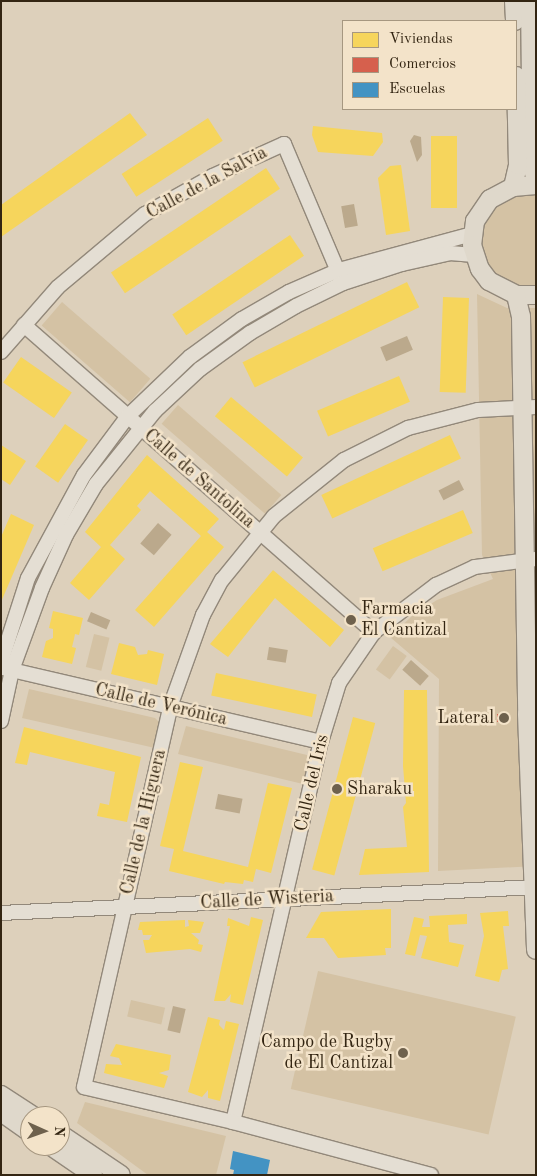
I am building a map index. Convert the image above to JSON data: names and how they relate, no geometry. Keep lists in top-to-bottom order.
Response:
{
  "streets": {
    "street": [
      "Calle de la Salvia",
      "Calle de Santolina",
      "Calle de Verónica",
      "Calle del Iris",
      "Calle de la Higuera",
      "Calle de Wisteria"
    ]
  },
  "crossings": [
    ["Calle de la Salvia", "Calle de Santolina"],
    ["Calle de Santolina", "Calle del Iris"],
    ["Calle de Santolina", "Calle de la Higuera"],
    ["Calle de Verónica", "Calle del Iris"],
    ["Calle de Verónica", "Calle de la Higuera"],
    ["Calle del Iris", "Calle de la Higuera"],
    ["Calle del Iris", "Calle de Wisteria"],
    ["Calle de la Higuera", "Calle de Wisteria"]
  ],
  "places": [
    "Farmacia El Cantizal",
    "Lateral",
    "Sharaku",
    "Campo de Rugby de El Cantizal"
  ],
  "legend": ["Viviendas", "Comercios", "Escuelas"],
  "north": "right"
}
